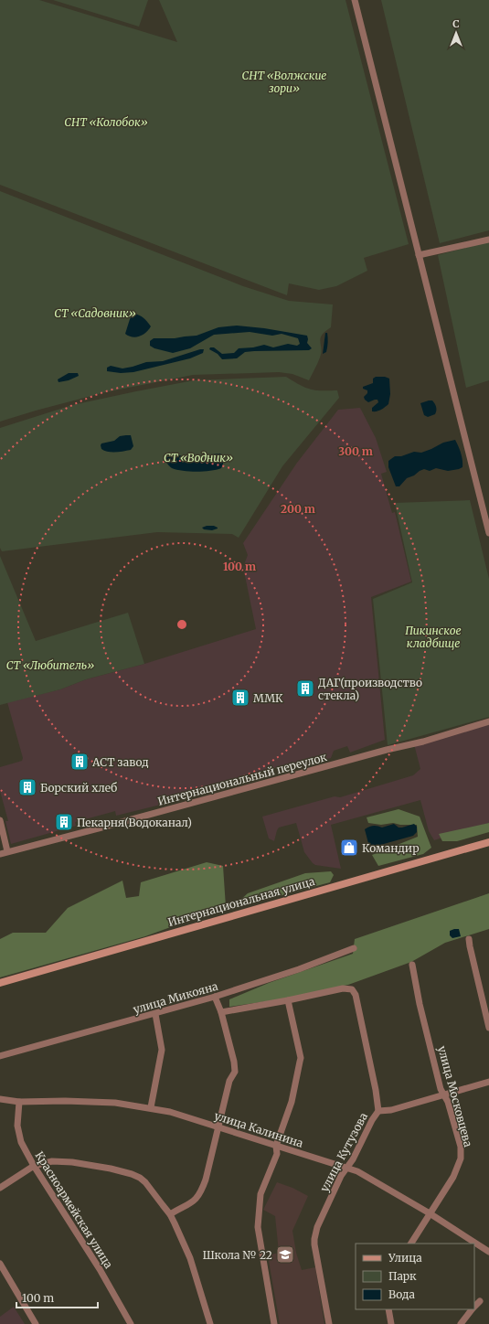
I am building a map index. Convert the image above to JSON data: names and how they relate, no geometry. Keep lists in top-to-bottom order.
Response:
{
  "streets": {
    "main road": ["Интернациональная улица"],
    "street": [
      "Интернациональный переулок",
      "улица Микояна",
      "улица Московцева",
      "улица Калинина",
      "улица Кутузова",
      "Красноармейская улица"
    ]
  },
  "crossings": [
    ["улица Московцева", "улица Калинина"],
    ["улица Калинина", "улица Кутузова"],
    ["улица Калинина", "Красноармейская улица"]
  ],
  "parks": [
    "СНТ «Волжские зори»",
    "СНТ «Колобок»",
    "СТ «Садовник»",
    "СТ «Водник»",
    "Пикинское кладбище",
    "СТ «Любитель»"
  ],
  "places": {
    "building": [
      "ДАГ(производство стекла)",
      "ММК",
      "АСТ завод",
      "Борский хлеб",
      "Пекарня(Водоканал)"
    ],
    "shop": ["Командир"],
    "school or university": ["Школа № 22"]
  },
  "legend": ["Улица", "Парк", "Вода"],
  "scale_bar": "100 m",
  "north": "top",
  "rings": ["300 m", "200 m", "100 m"]
}
